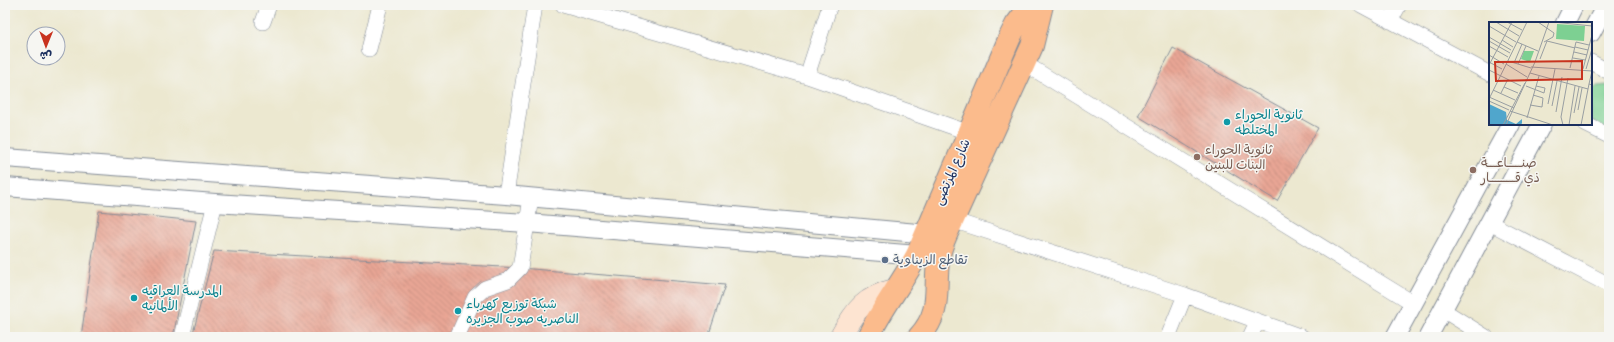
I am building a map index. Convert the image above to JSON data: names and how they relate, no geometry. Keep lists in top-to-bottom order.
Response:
{
  "streets": {
    "main road": ["شارع المرتضى"]
  },
  "places": [
    "ثانوية الحوراء المختلطه",
    "ثانوية الحوراء البنات للبنين",
    "صنـــــاعـــة ذي قـــــــــار",
    "تقاطع الزيناوية",
    "المدرسة العراقيه الألمانيه",
    "شبكة توزيع كهرباء الناصريه صوب الجزيره"
  ],
  "north": "bottom"
}
